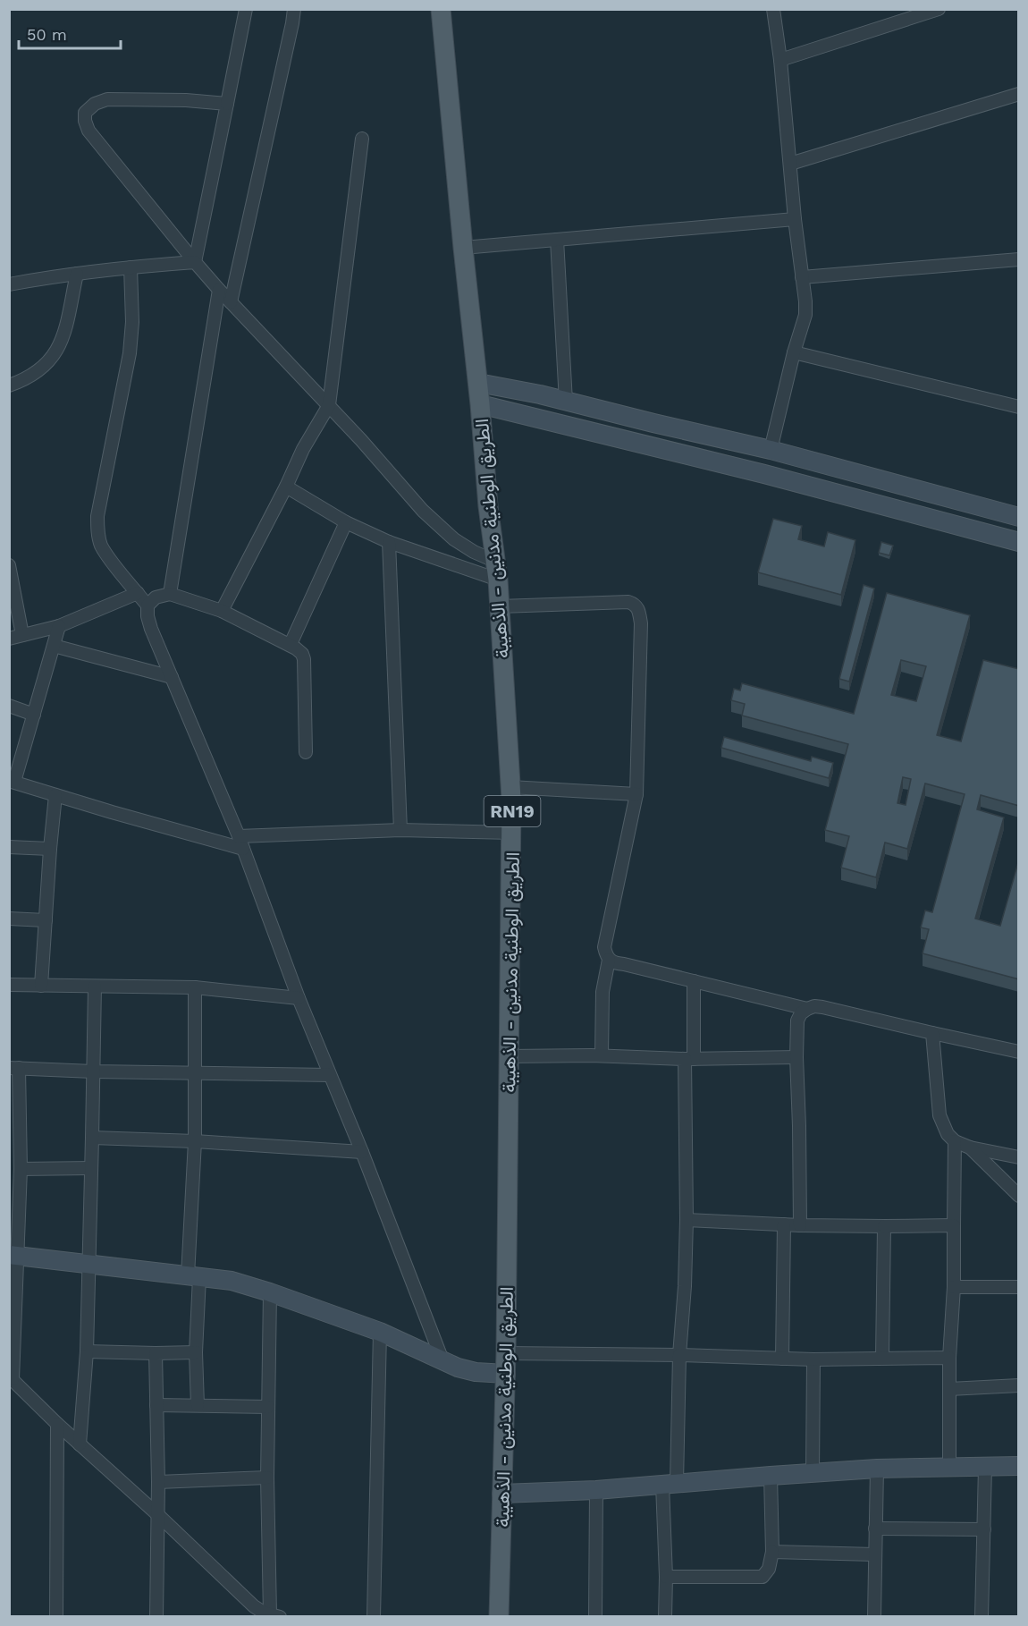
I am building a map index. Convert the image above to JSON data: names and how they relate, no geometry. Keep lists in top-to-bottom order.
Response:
{
  "streets": {
    "main road": ["الطريق الوطنية مدنين - الذهيبة", "RN19"]
  },
  "scale_bar": "50 m"
}
